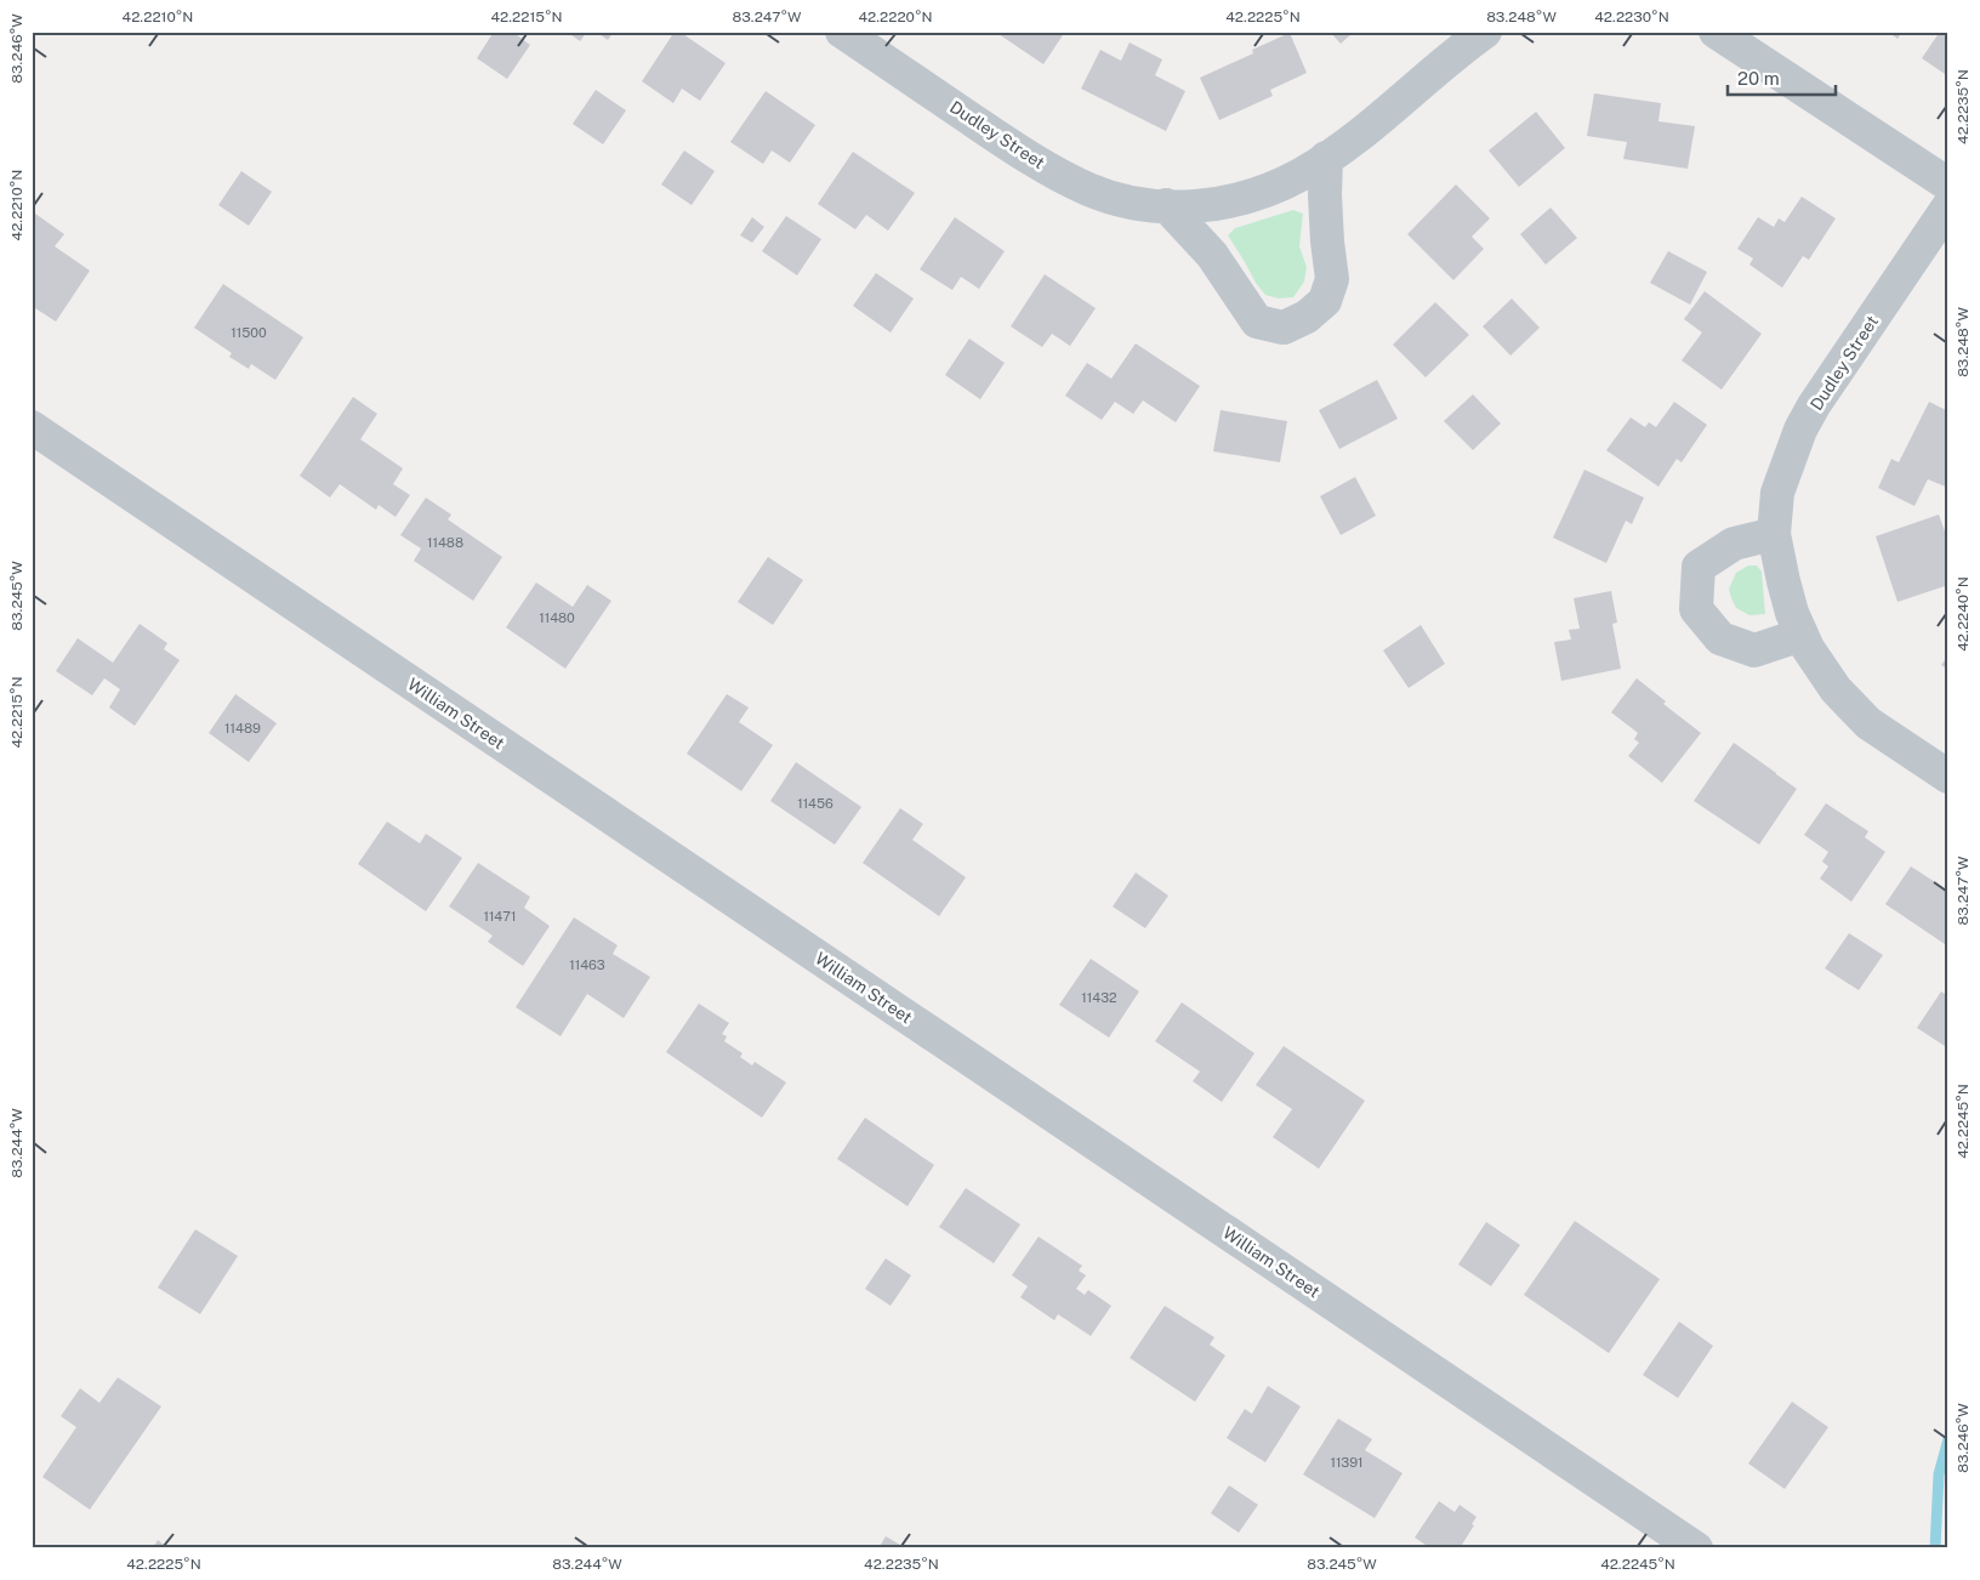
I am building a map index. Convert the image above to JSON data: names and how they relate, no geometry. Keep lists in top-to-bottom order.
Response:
{
  "streets": {
    "street": ["Dudley Street", "William Street"]
  },
  "house_numbers": [
    "11500",
    "11488",
    "11480",
    "11489",
    "11456",
    "11471",
    "11463",
    "11432",
    "11391"
  ],
  "scale_bar": "20 m",
  "coordinates": [
    "42.2210°N",
    "42.2215°N",
    "83.247°W",
    "42.2220°N",
    "42.2225°N",
    "83.248°W",
    "42.2230°N",
    "83.246°W",
    "42.2235°N",
    "83.245°W",
    "42.2240°N",
    "42.2245°N",
    "83.244°W"
  ]
}
